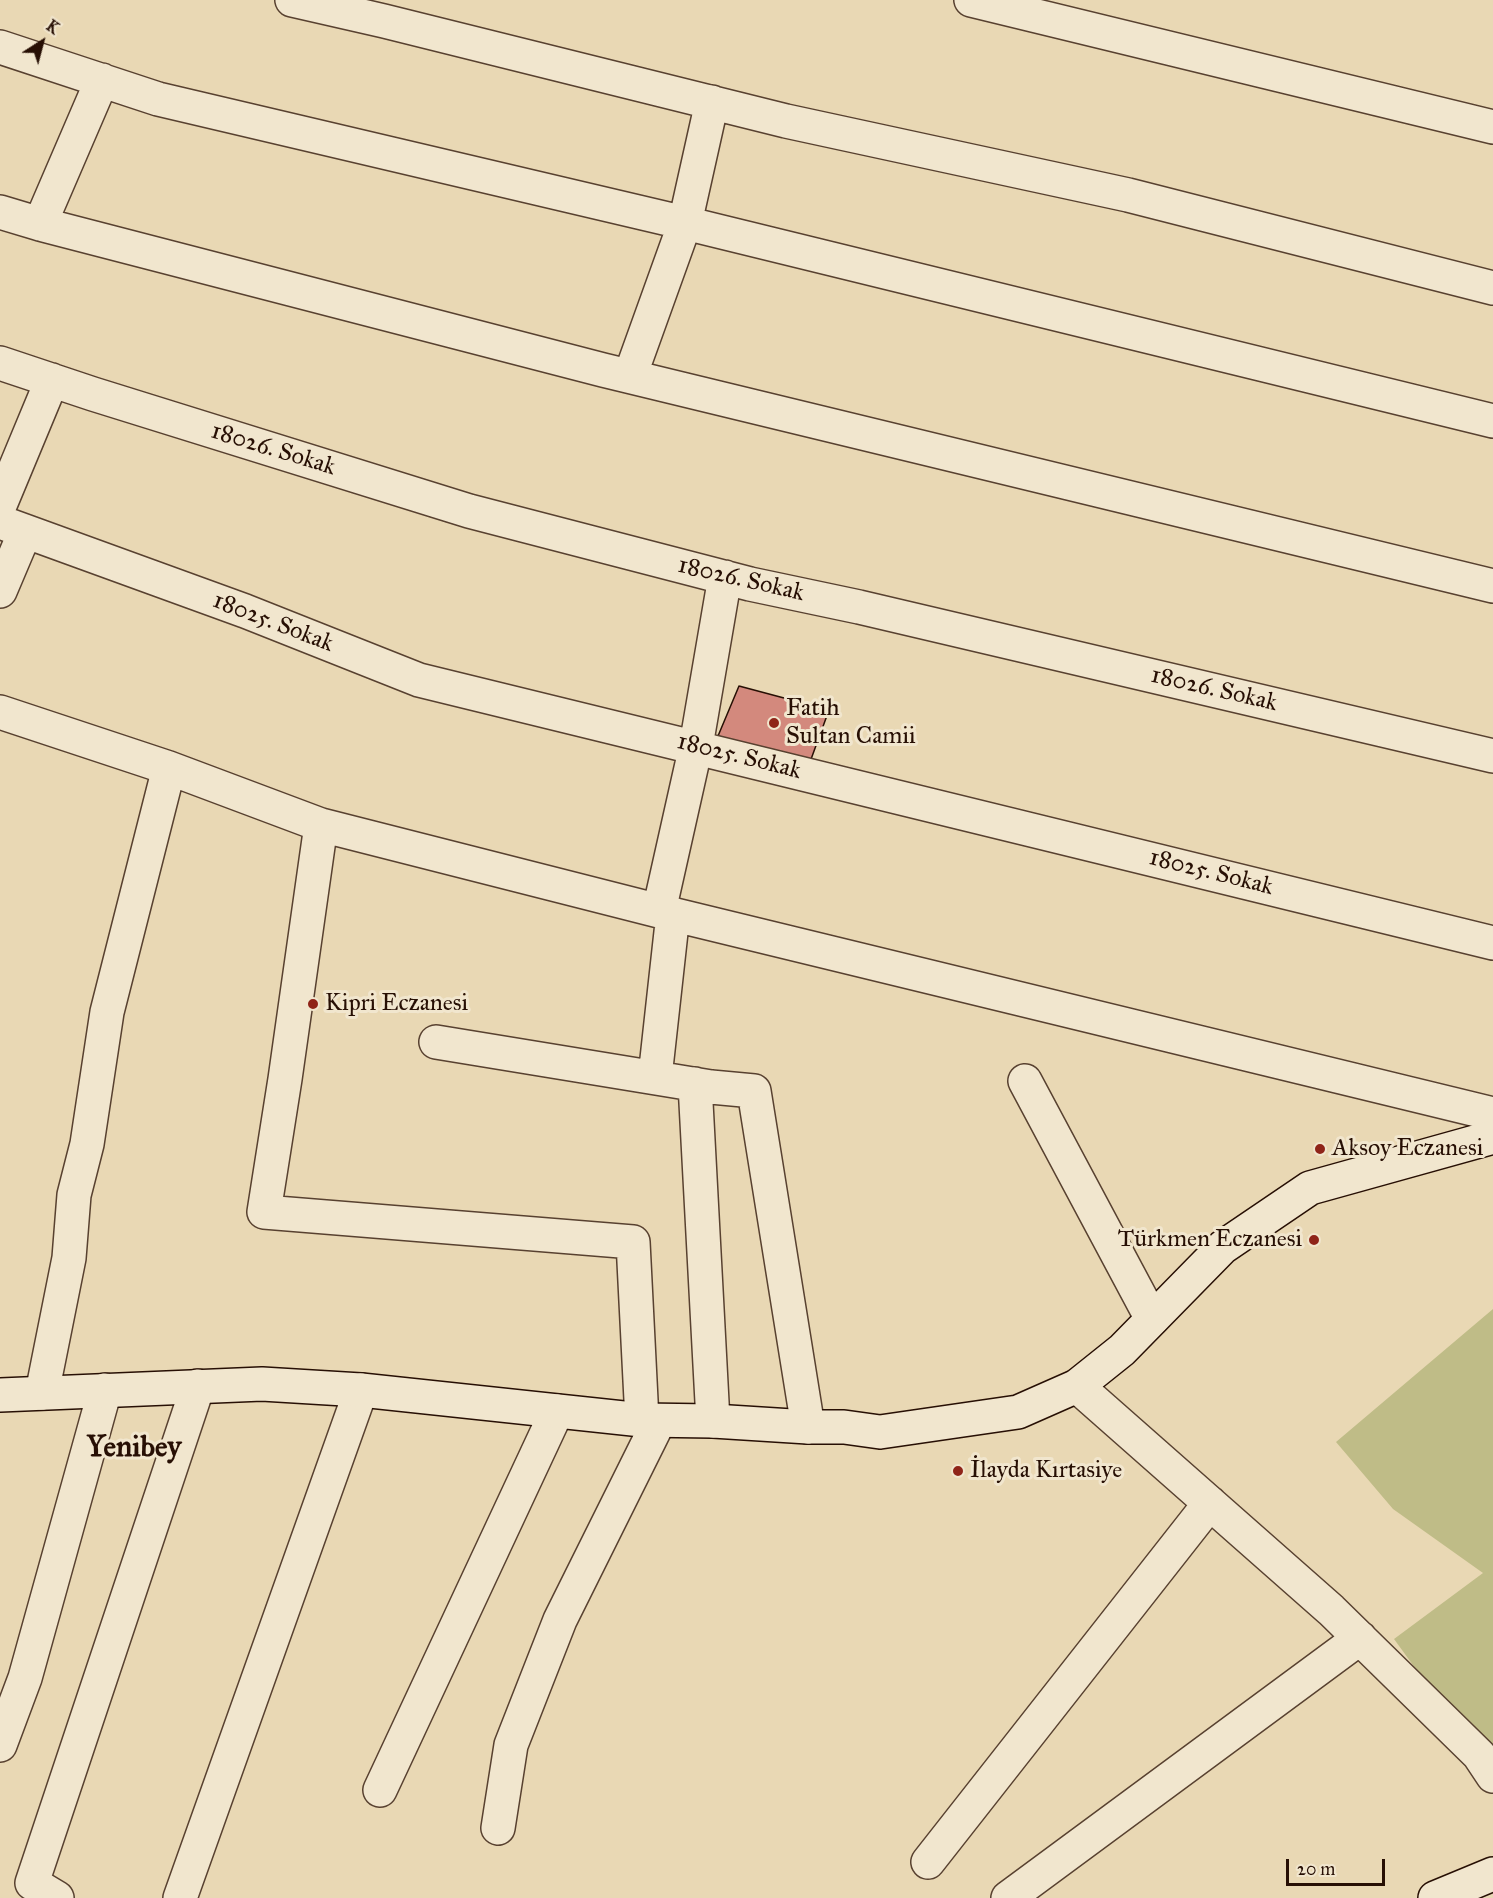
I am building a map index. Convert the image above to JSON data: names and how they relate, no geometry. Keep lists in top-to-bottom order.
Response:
{
  "streets": {
    "street": ["18026. Sokak", "18025. Sokak"]
  },
  "districts": ["Yenibey"],
  "places": [
    "Fatih Sultan Camii",
    "Kipri Eczanesi",
    "Aksoy Eczanesi",
    "Türkmen Eczanesi",
    "İlayda Kırtasiye"
  ],
  "scale_bar": "20 m",
  "north": "top right"
}
